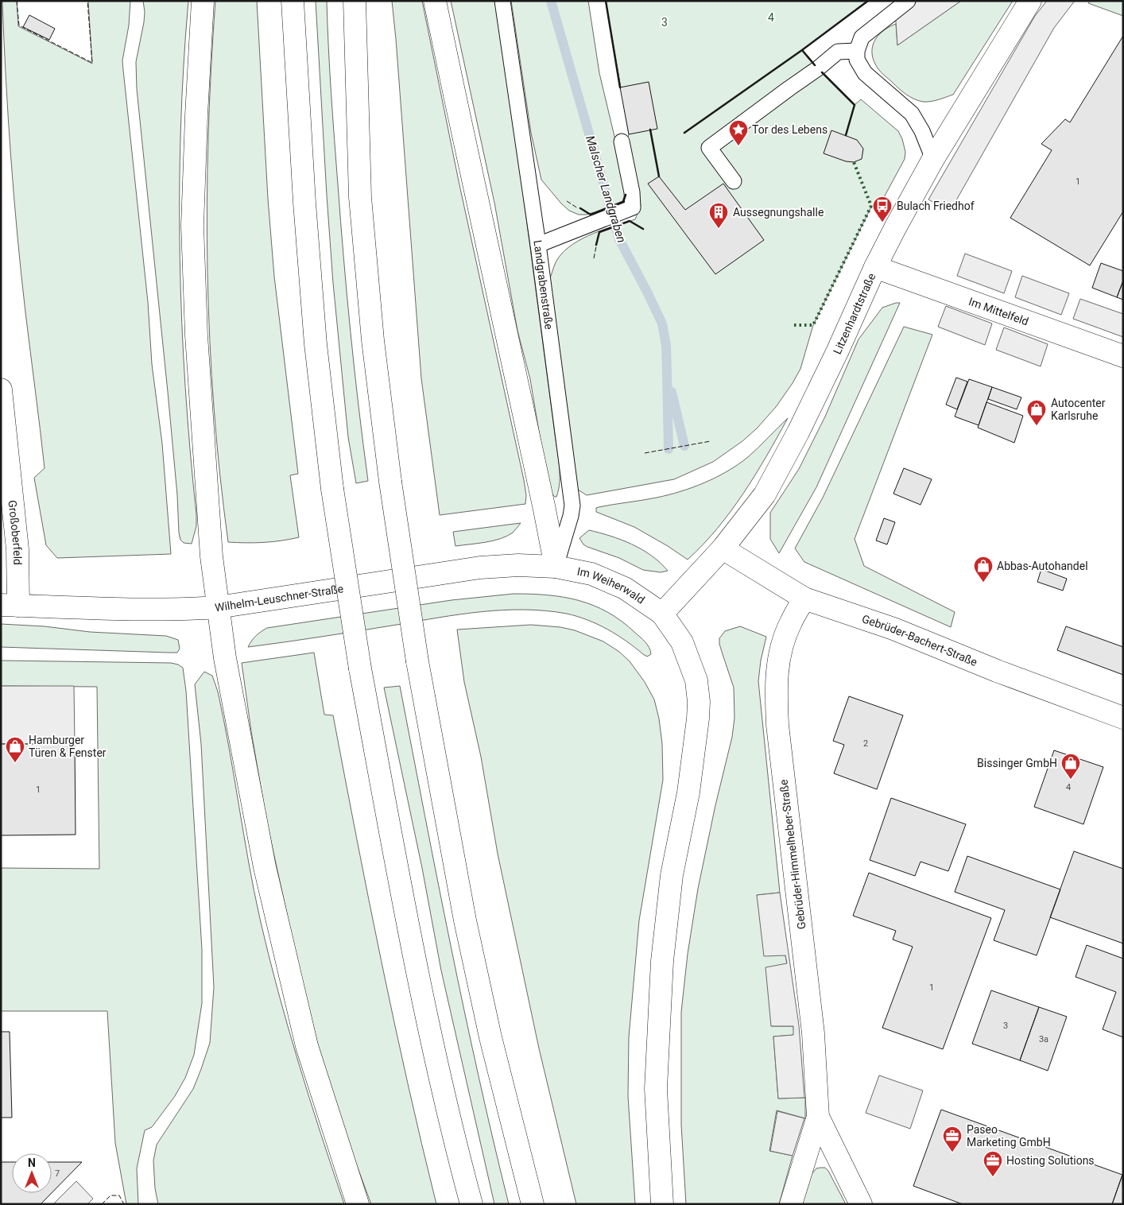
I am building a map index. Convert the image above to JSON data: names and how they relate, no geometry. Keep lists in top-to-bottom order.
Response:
{
  "streets": {
    "main road": [
      "Im Mittelfeld",
      "Litzenhardtstraße",
      "Großoberfeld",
      "Im Weiherwald",
      "Wilhelm-Leuschner-Straße",
      "Gebrüder-Bachert-Straße",
      "Gebrüder-Himmelheber-Straße"
    ],
    "lane": ["Landgrabenstraße"]
  },
  "crossings": [
    ["Landgrabenstraße", "Im Weiherwald"],
    ["Landgrabenstraße", "Wilhelm-Leuschner-Straße"],
    ["Im Mittelfeld", "Litzenhardtstraße"],
    ["Litzenhardtstraße", "Im Weiherwald"],
    ["Litzenhardtstraße", "Gebrüder-Bachert-Straße"],
    ["Großoberfeld", "Wilhelm-Leuschner-Straße"],
    ["Im Weiherwald", "Wilhelm-Leuschner-Straße"],
    ["Gebrüder-Bachert-Straße", "Gebrüder-Himmelheber-Straße"]
  ],
  "water": ["Malscher Landgraben"],
  "parks": ["4", "3"],
  "places": {
    "place": ["Tor des Lebens"],
    "bus stop": ["Bulach Friedhof"],
    "building": ["Aussegnungshalle"],
    "shop": [
      "Autocenter Karlsruhe",
      "Abbas-Autohandel",
      "Hamburger Türen & Fenster",
      "Bissinger GmbH"
    ],
    "office": ["Paseo Marketing GmbH", "Hosting Solutions"]
  },
  "house_numbers": [
    "1",
    "2",
    "4",
    "1",
    "1",
    "3",
    "3a",
    "7"
  ],
  "north": "top"
}
